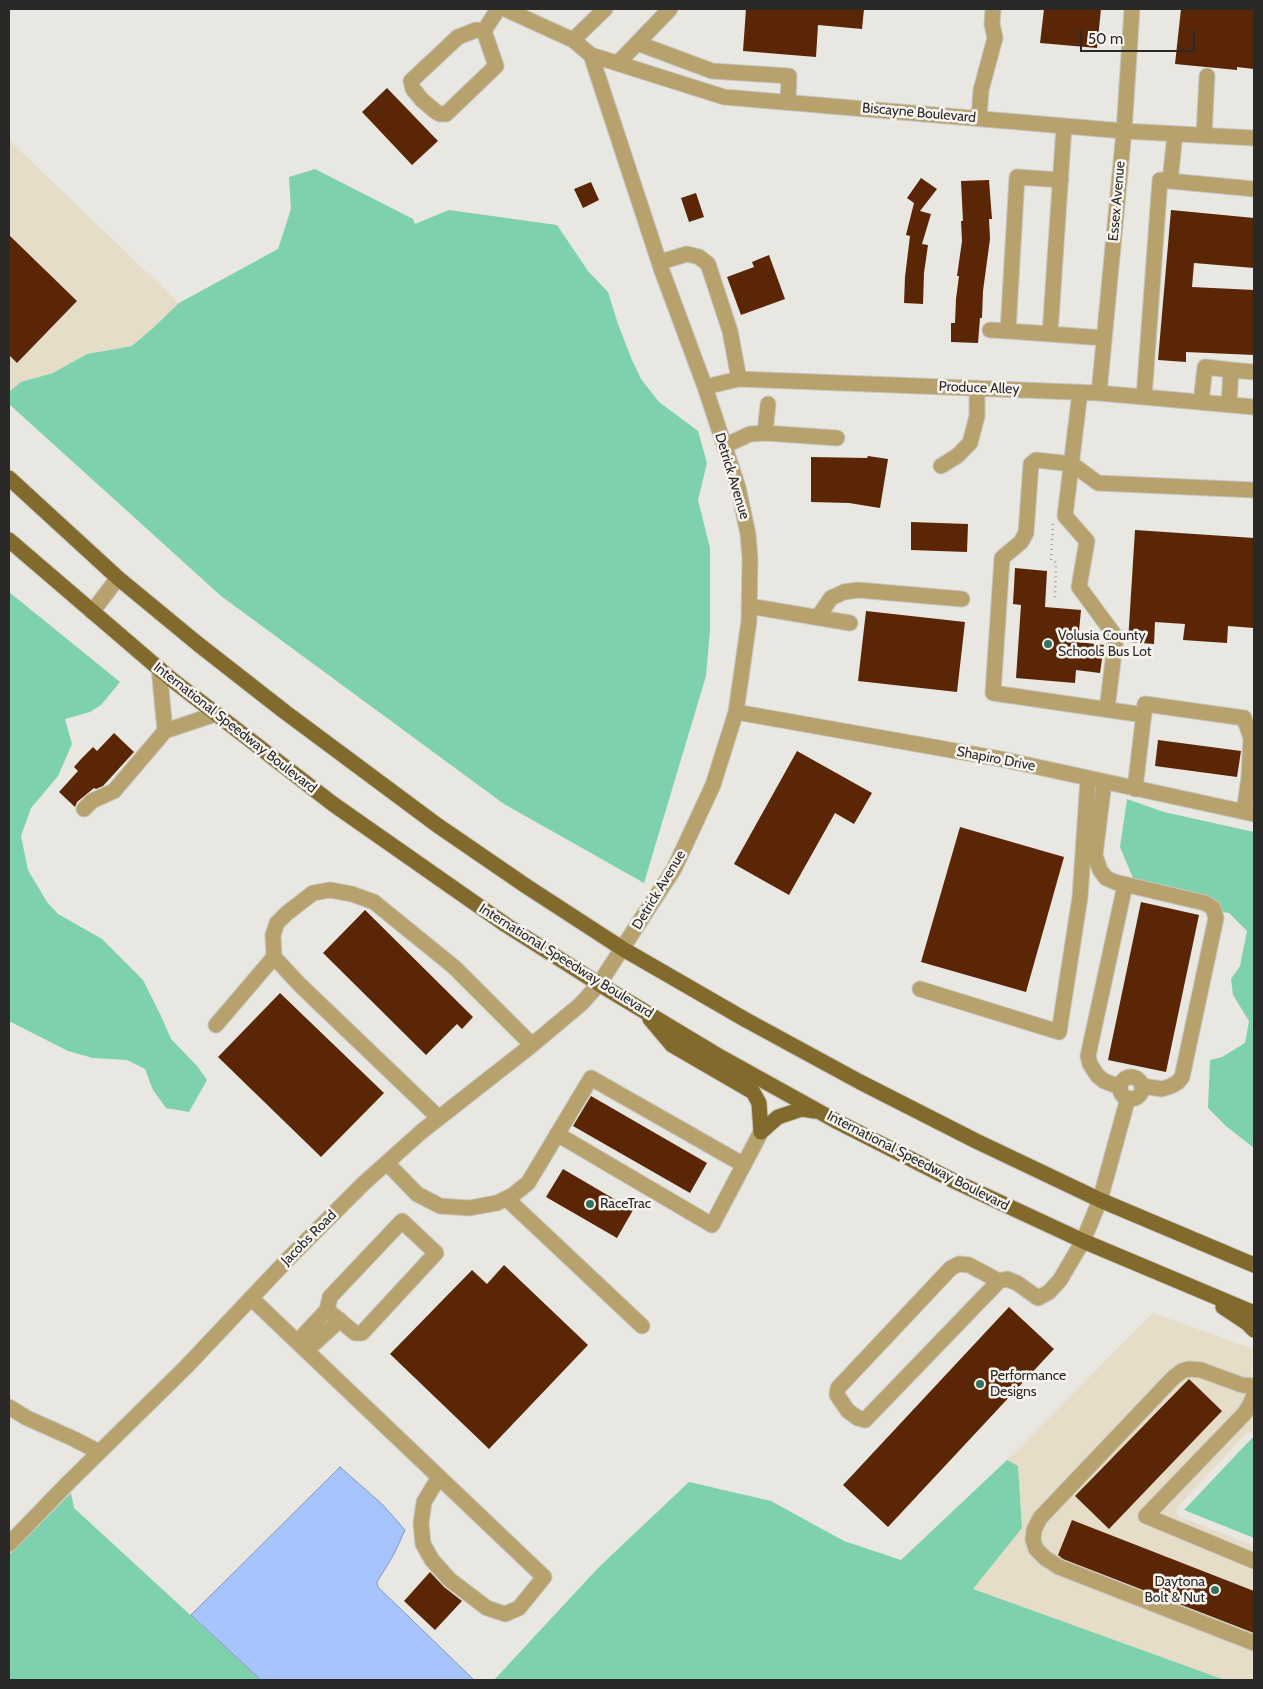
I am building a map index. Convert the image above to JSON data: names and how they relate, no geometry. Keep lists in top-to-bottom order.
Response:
{
  "streets": {
    "main road": ["International Speedway Boulevard"],
    "street": [
      "Biscayne Boulevard",
      "Essex Avenue",
      "Produce Alley",
      "Detrick Avenue",
      "Shapiro Drive",
      "Jacobs Road"
    ]
  },
  "crossings": [
    ["Biscayne Boulevard", "Essex Avenue"],
    ["Biscayne Boulevard", "Detrick Avenue"],
    ["Essex Avenue", "Produce Alley"],
    ["Produce Alley", "Detrick Avenue"],
    ["Detrick Avenue", "Shapiro Drive"],
    ["Detrick Avenue", "Jacobs Road"],
    ["International Speedway Boulevard", "Jacobs Road"]
  ],
  "places": [
    "Volusia County Schools Bus Lot",
    "RaceTrac",
    "Performance Designs",
    "Daytona Bolt & Nut"
  ],
  "scale_bar": "50 m"
}
